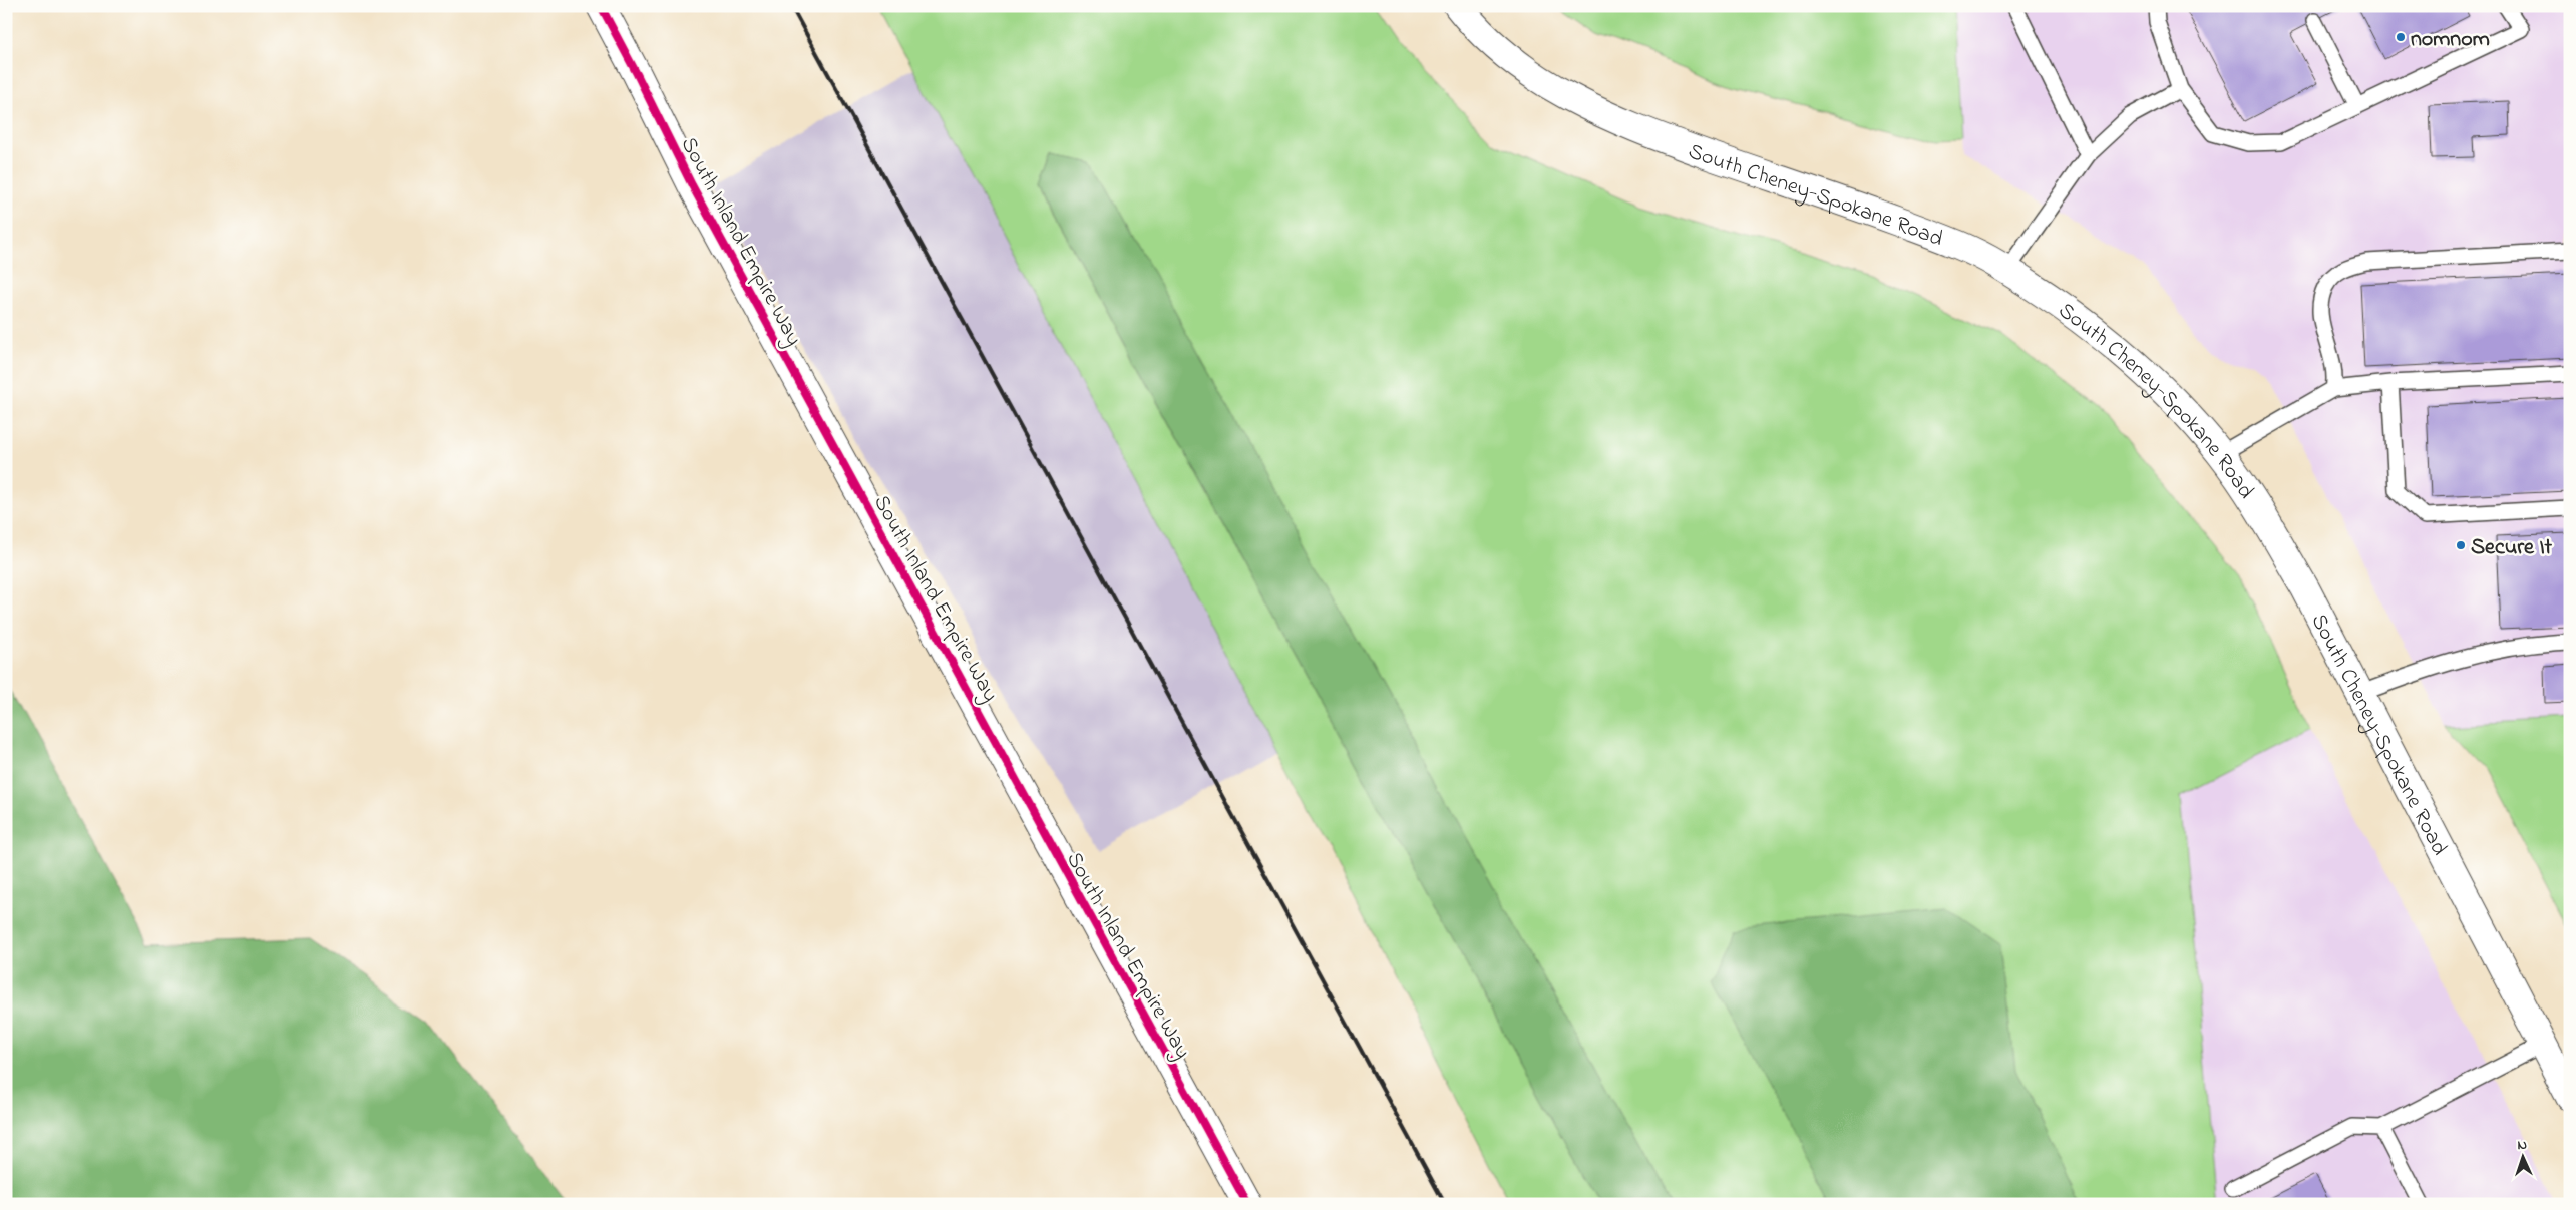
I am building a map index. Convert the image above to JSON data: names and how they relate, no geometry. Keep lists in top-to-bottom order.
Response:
{
  "streets": {
    "main road": ["South Cheney-Spokane Road", "South Inland Empire Way"]
  },
  "places": ["nomnom", "Secure It"],
  "north": "top"
}
